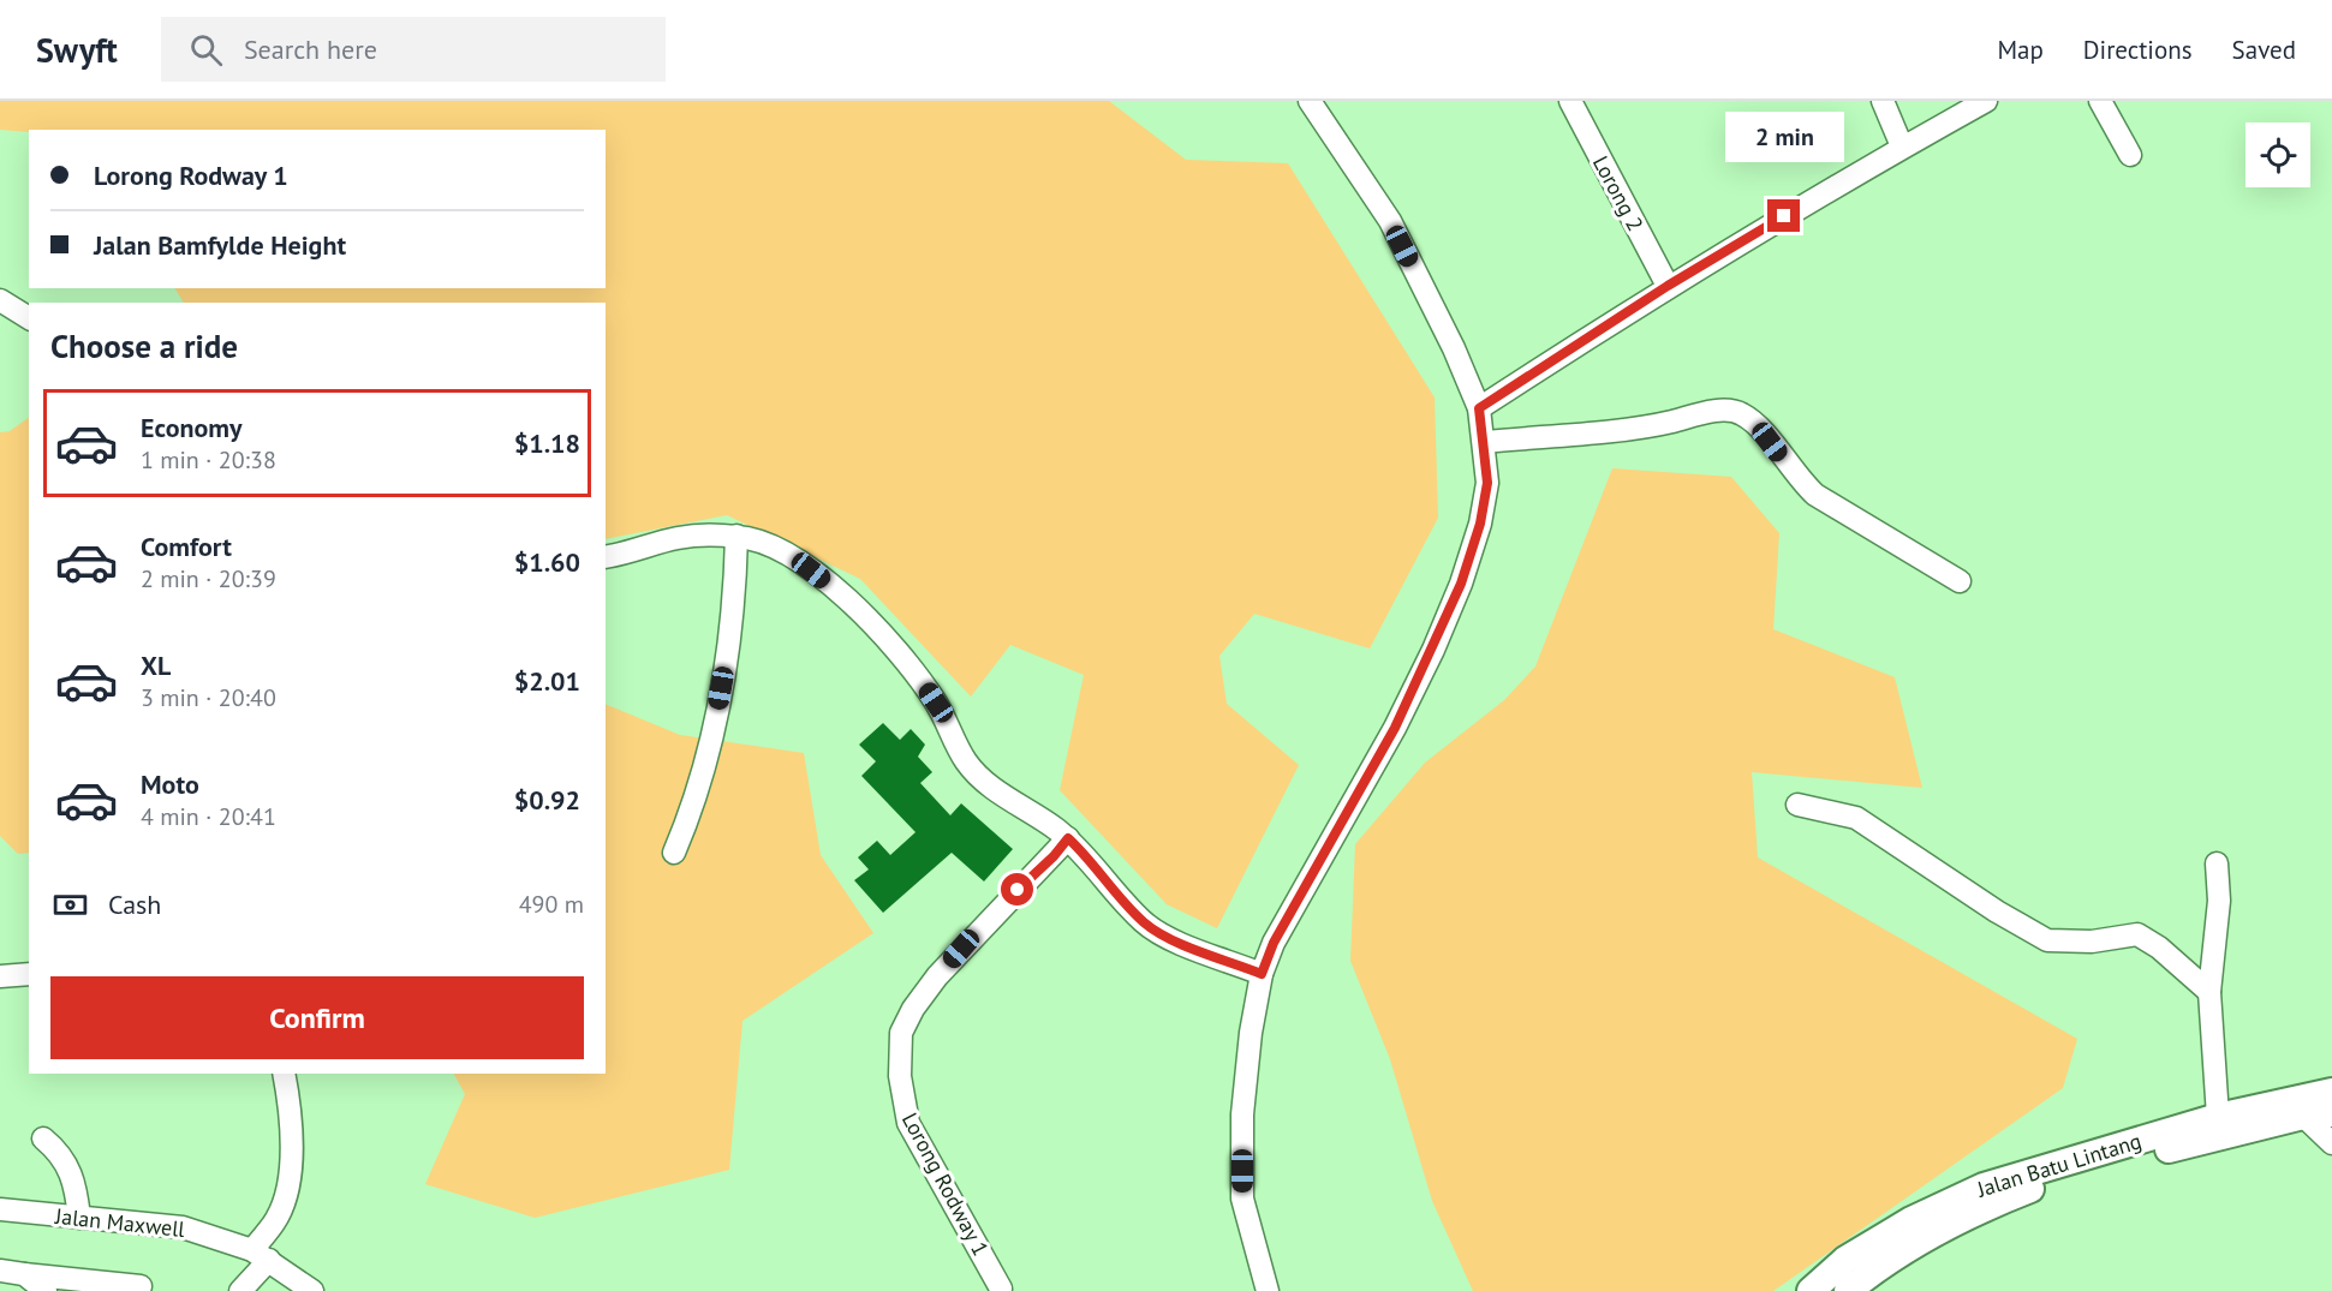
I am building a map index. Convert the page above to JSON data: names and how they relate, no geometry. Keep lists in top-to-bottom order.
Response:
{
  "streets": {
    "main road": ["Jalan Batu Lintang"],
    "street": ["Lorong 2", "Lorong Rodway 1", "Jalan Maxwell"]
  },
  "page": {
    "header": "Swyft",
    "search": "Search here",
    "nav": ["Map", "Directions", "Saved"],
    "bubble": "2 min",
    "banner": ["Lorong Rodway 1", "Jalan Bamfylde Height"],
    "heading": "Choose a ride",
    "list": [
      {
        "name": "Economy",
        "note": "1 min · 20:38",
        "value": "$1.18"
      },
      {
        "name": "Comfort",
        "note": "2 min · 20:39",
        "value": "$1.60"
      },
      {
        "name": "XL",
        "note": "3 min · 20:40",
        "value": "$2.01"
      },
      {
        "name": "Moto",
        "note": "4 min · 20:41",
        "value": "$0.92"
      }
    ],
    "pay": ["Cash", "490 m"],
    "buttons": "Confirm"
  }
}
